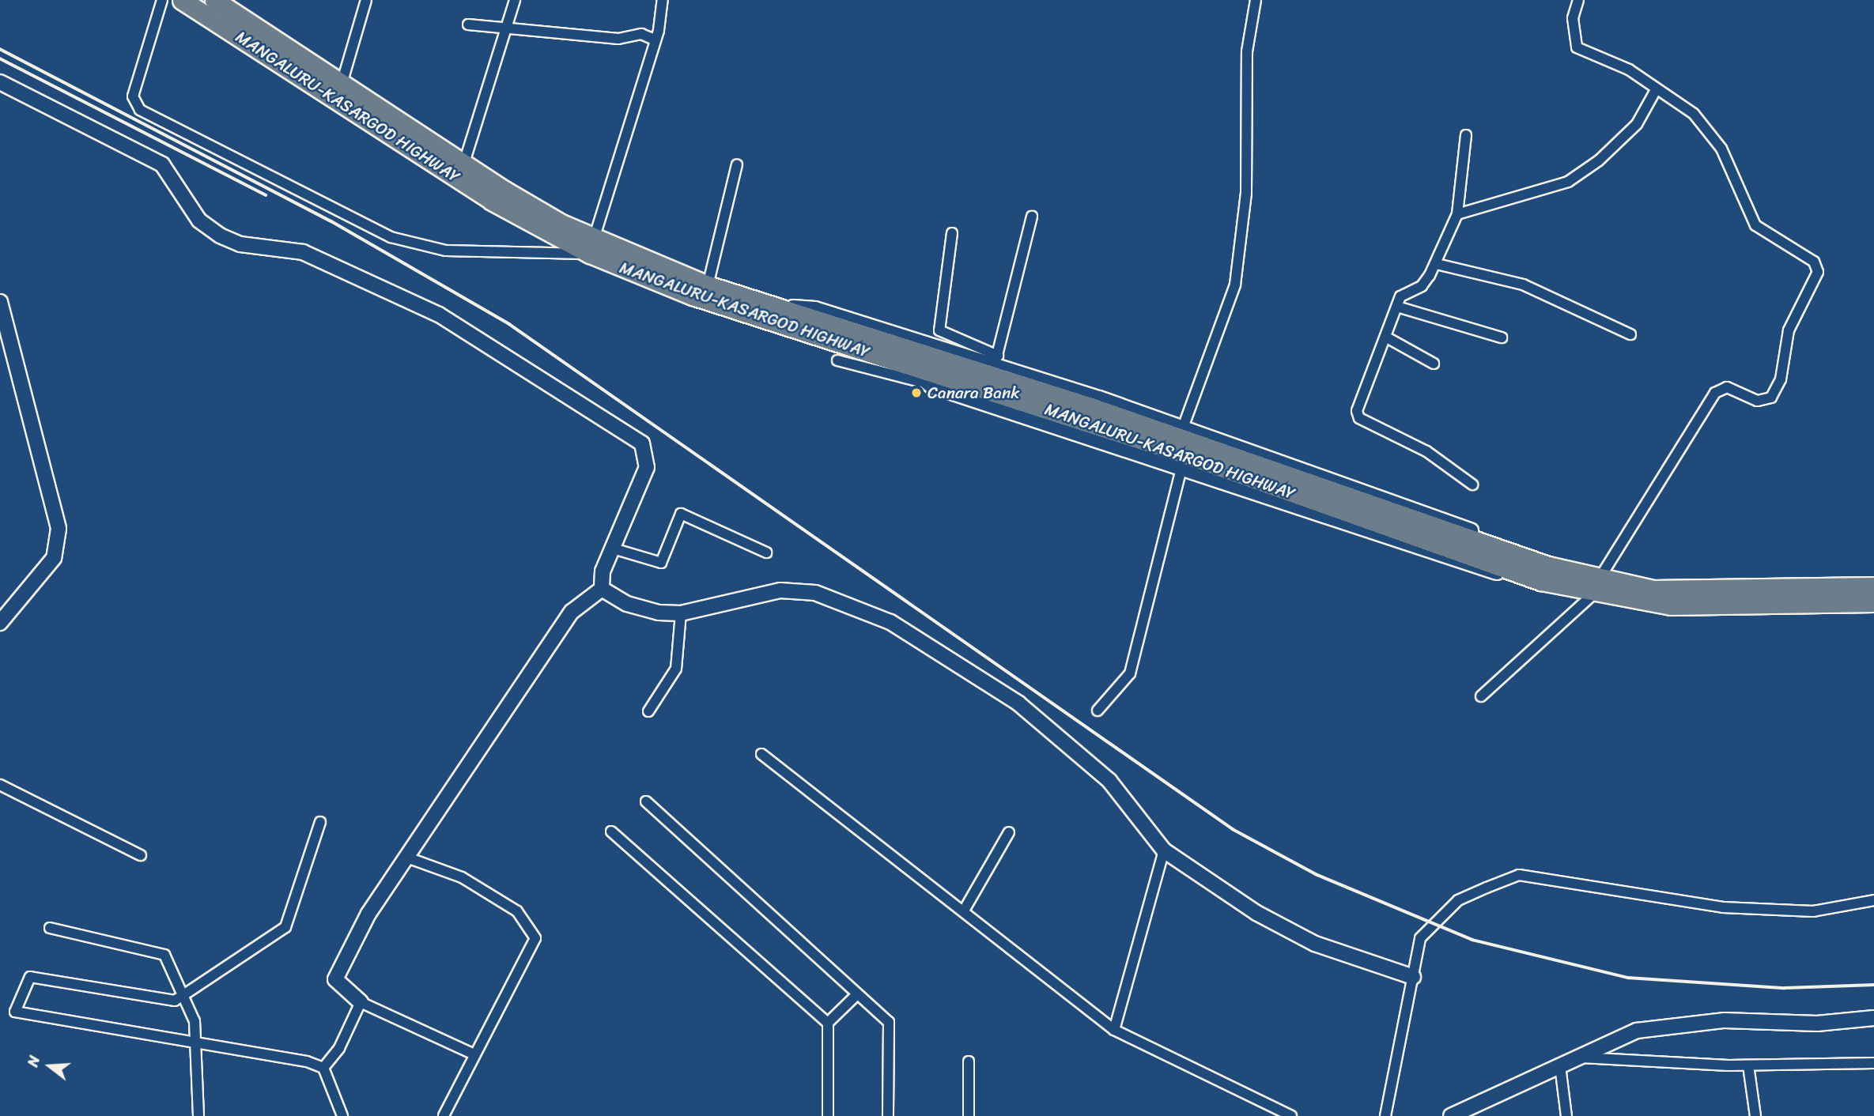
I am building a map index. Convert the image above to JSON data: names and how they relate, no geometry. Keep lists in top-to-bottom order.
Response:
{
  "streets": {
    "highway": ["MANGALURU-KASARGOD HIGHWAY"]
  },
  "places": ["Canara Bank"],
  "north": "left"
}
